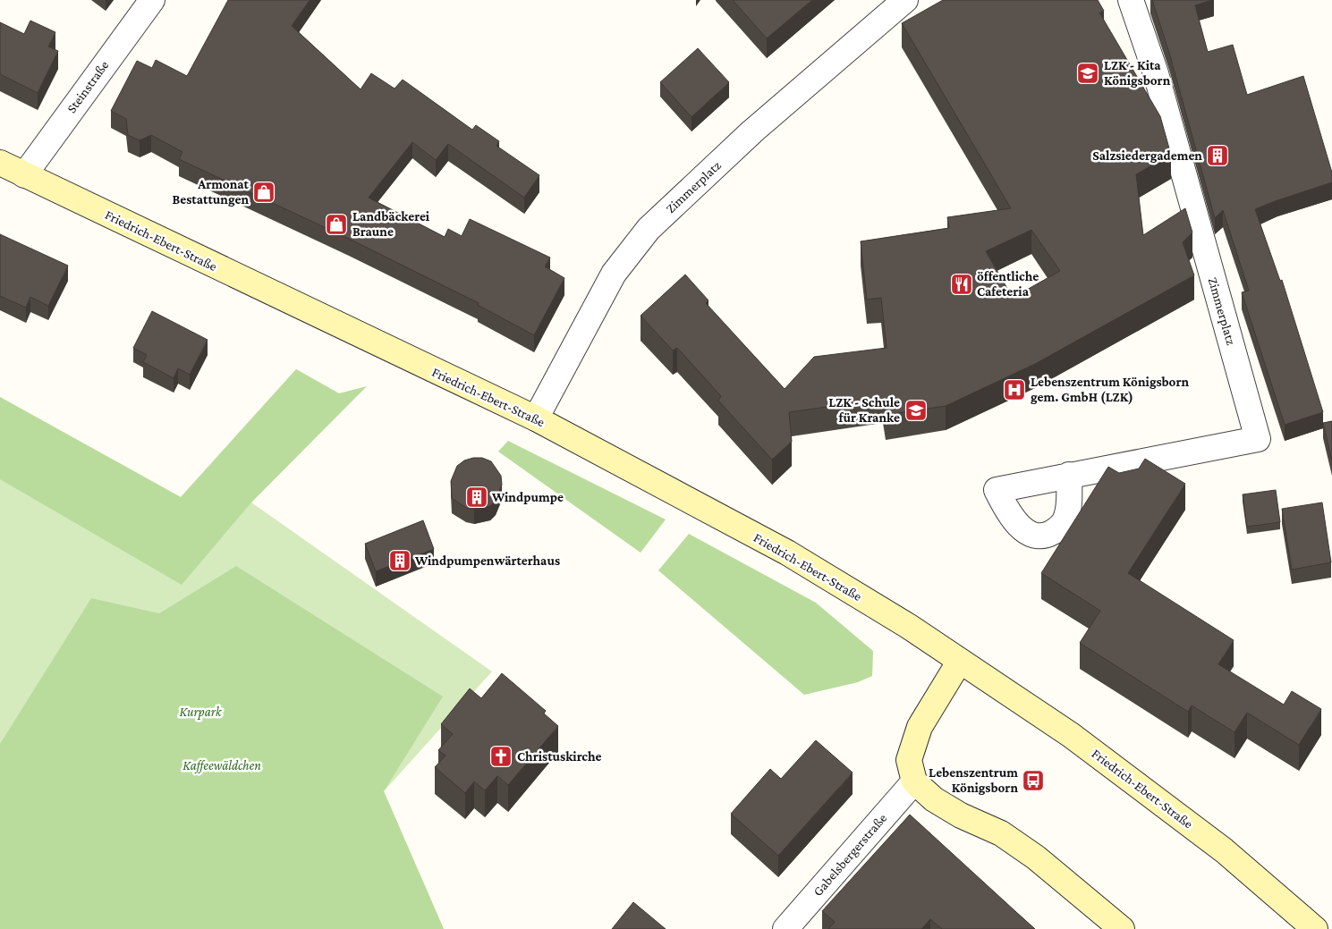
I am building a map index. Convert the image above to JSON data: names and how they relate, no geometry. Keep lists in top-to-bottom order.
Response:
{
  "streets": {
    "main road": ["Friedrich-Ebert-Straße"],
    "street": ["Steinstraße", "Zimmerplatz", "Gabelsbergerstraße"]
  },
  "crossings": [
    ["Steinstraße", "Friedrich-Ebert-Straße"],
    ["Zimmerplatz", "Friedrich-Ebert-Straße"]
  ],
  "parks": ["Kurpark", "Kaffeewäldchen"],
  "places": {
    "school or university": ["LZK - Kita Königsborn", "LZK - Schule für Kranke"],
    "building": ["Salzsiedergademen", "Windpumpe", "Windpumpenwärterhaus"],
    "shop": ["Armonat Bestattungen", "Landbäckerei Braune"],
    "restaurant": ["öffentliche Cafeteria"],
    "hospital": ["Lebenszentrum Königsborn gem. GmbH (LZK)"],
    "church": ["Christuskirche"],
    "bus stop": ["Lebenszentrum Königsborn"]
  }
}
